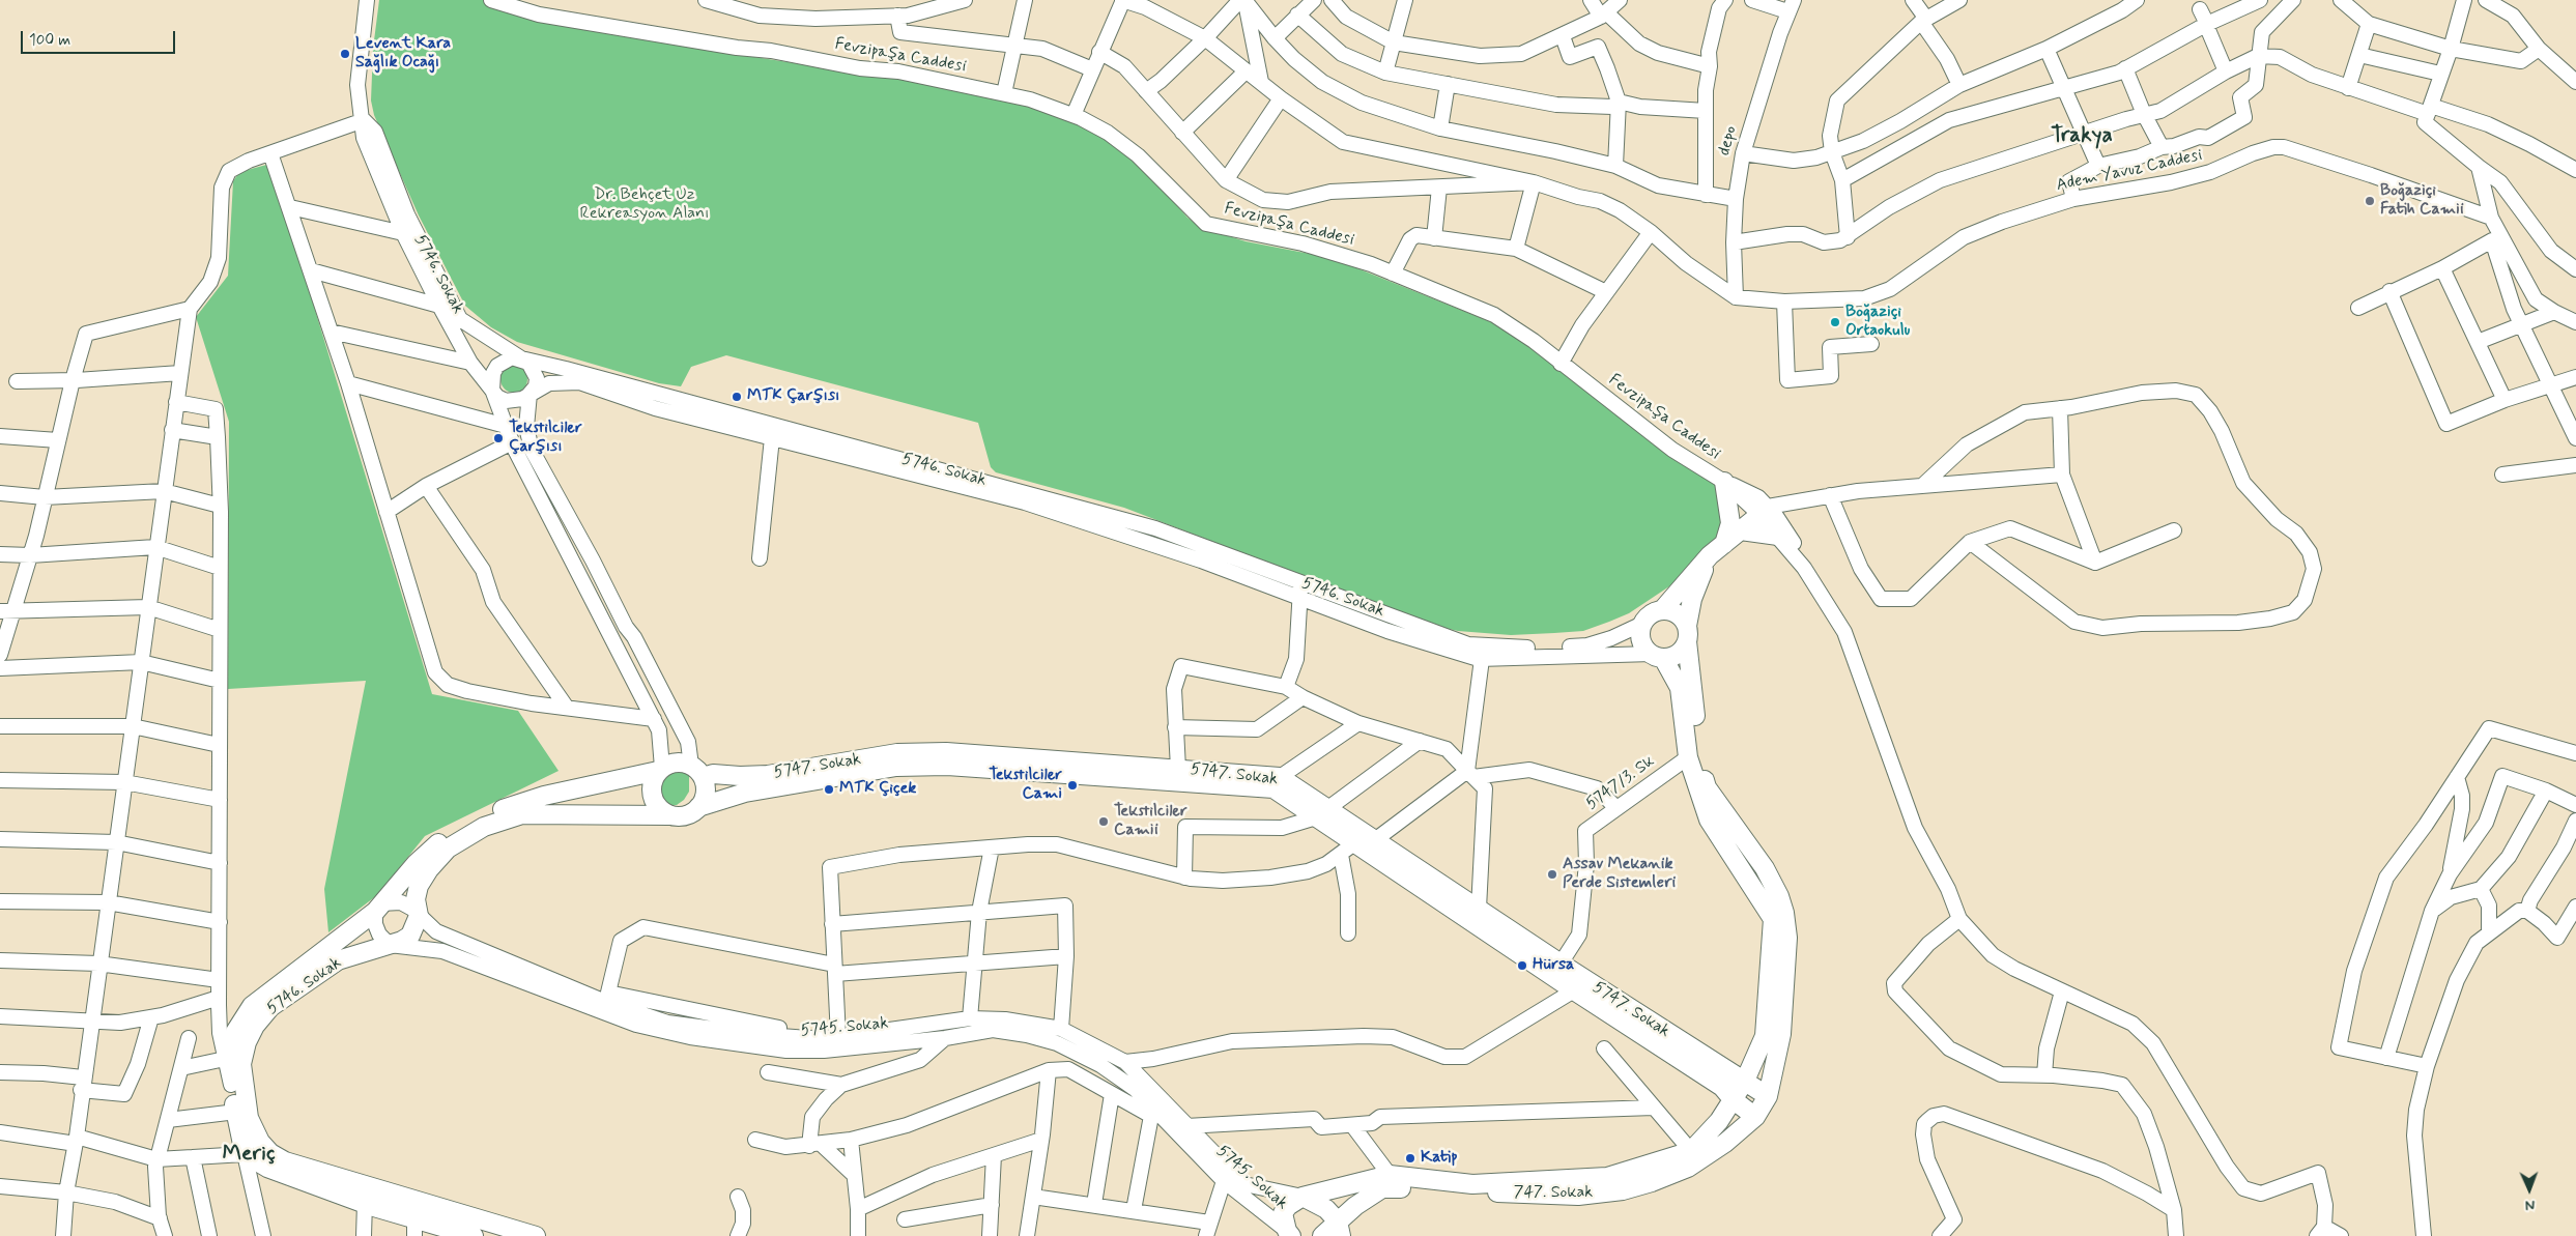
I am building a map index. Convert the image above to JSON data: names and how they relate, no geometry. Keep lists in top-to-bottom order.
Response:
{
  "streets": {
    "main road": ["5746. Sokak", "5747. Sokak", "747. Sokak"],
    "street": [
      "Fevzipaşa Caddesi",
      "depo",
      "Adem Yavuz Caddesi",
      "5747/3. Sk",
      "5745. Sokak"
    ]
  },
  "crossings": [
    ["Fevzipaşa Caddesi", "747. Sokak"],
    ["depo", "Adem Yavuz Caddesi"],
    ["5746. Sokak", "5747. Sokak"],
    ["5746. Sokak", "5745. Sokak"],
    ["5746. Sokak", "747. Sokak"],
    ["5747. Sokak", "5747/3. Sk"],
    ["5747. Sokak", "747. Sokak"],
    ["5745. Sokak", "747. Sokak"]
  ],
  "districts": ["Trakya", "Meriç"],
  "parks": ["Dr. Behçet Uz Rekreasyon Alanı"],
  "places": [
    "Levent Kara Sağlık Ocağı",
    "Boğaziçi Fatih Camii",
    "Boğaziçi Ortaokulu",
    "MTK Çarşısı",
    "Tekstilciler Çarşısı",
    "Tekstilciler Cami",
    "MTK Çiçek",
    "Tekstilciler Camii",
    "Assav Mekanik Perde Sistemleri",
    "Hürsa",
    "Katip"
  ],
  "scale_bar": "100 m",
  "north": "bottom"
}
